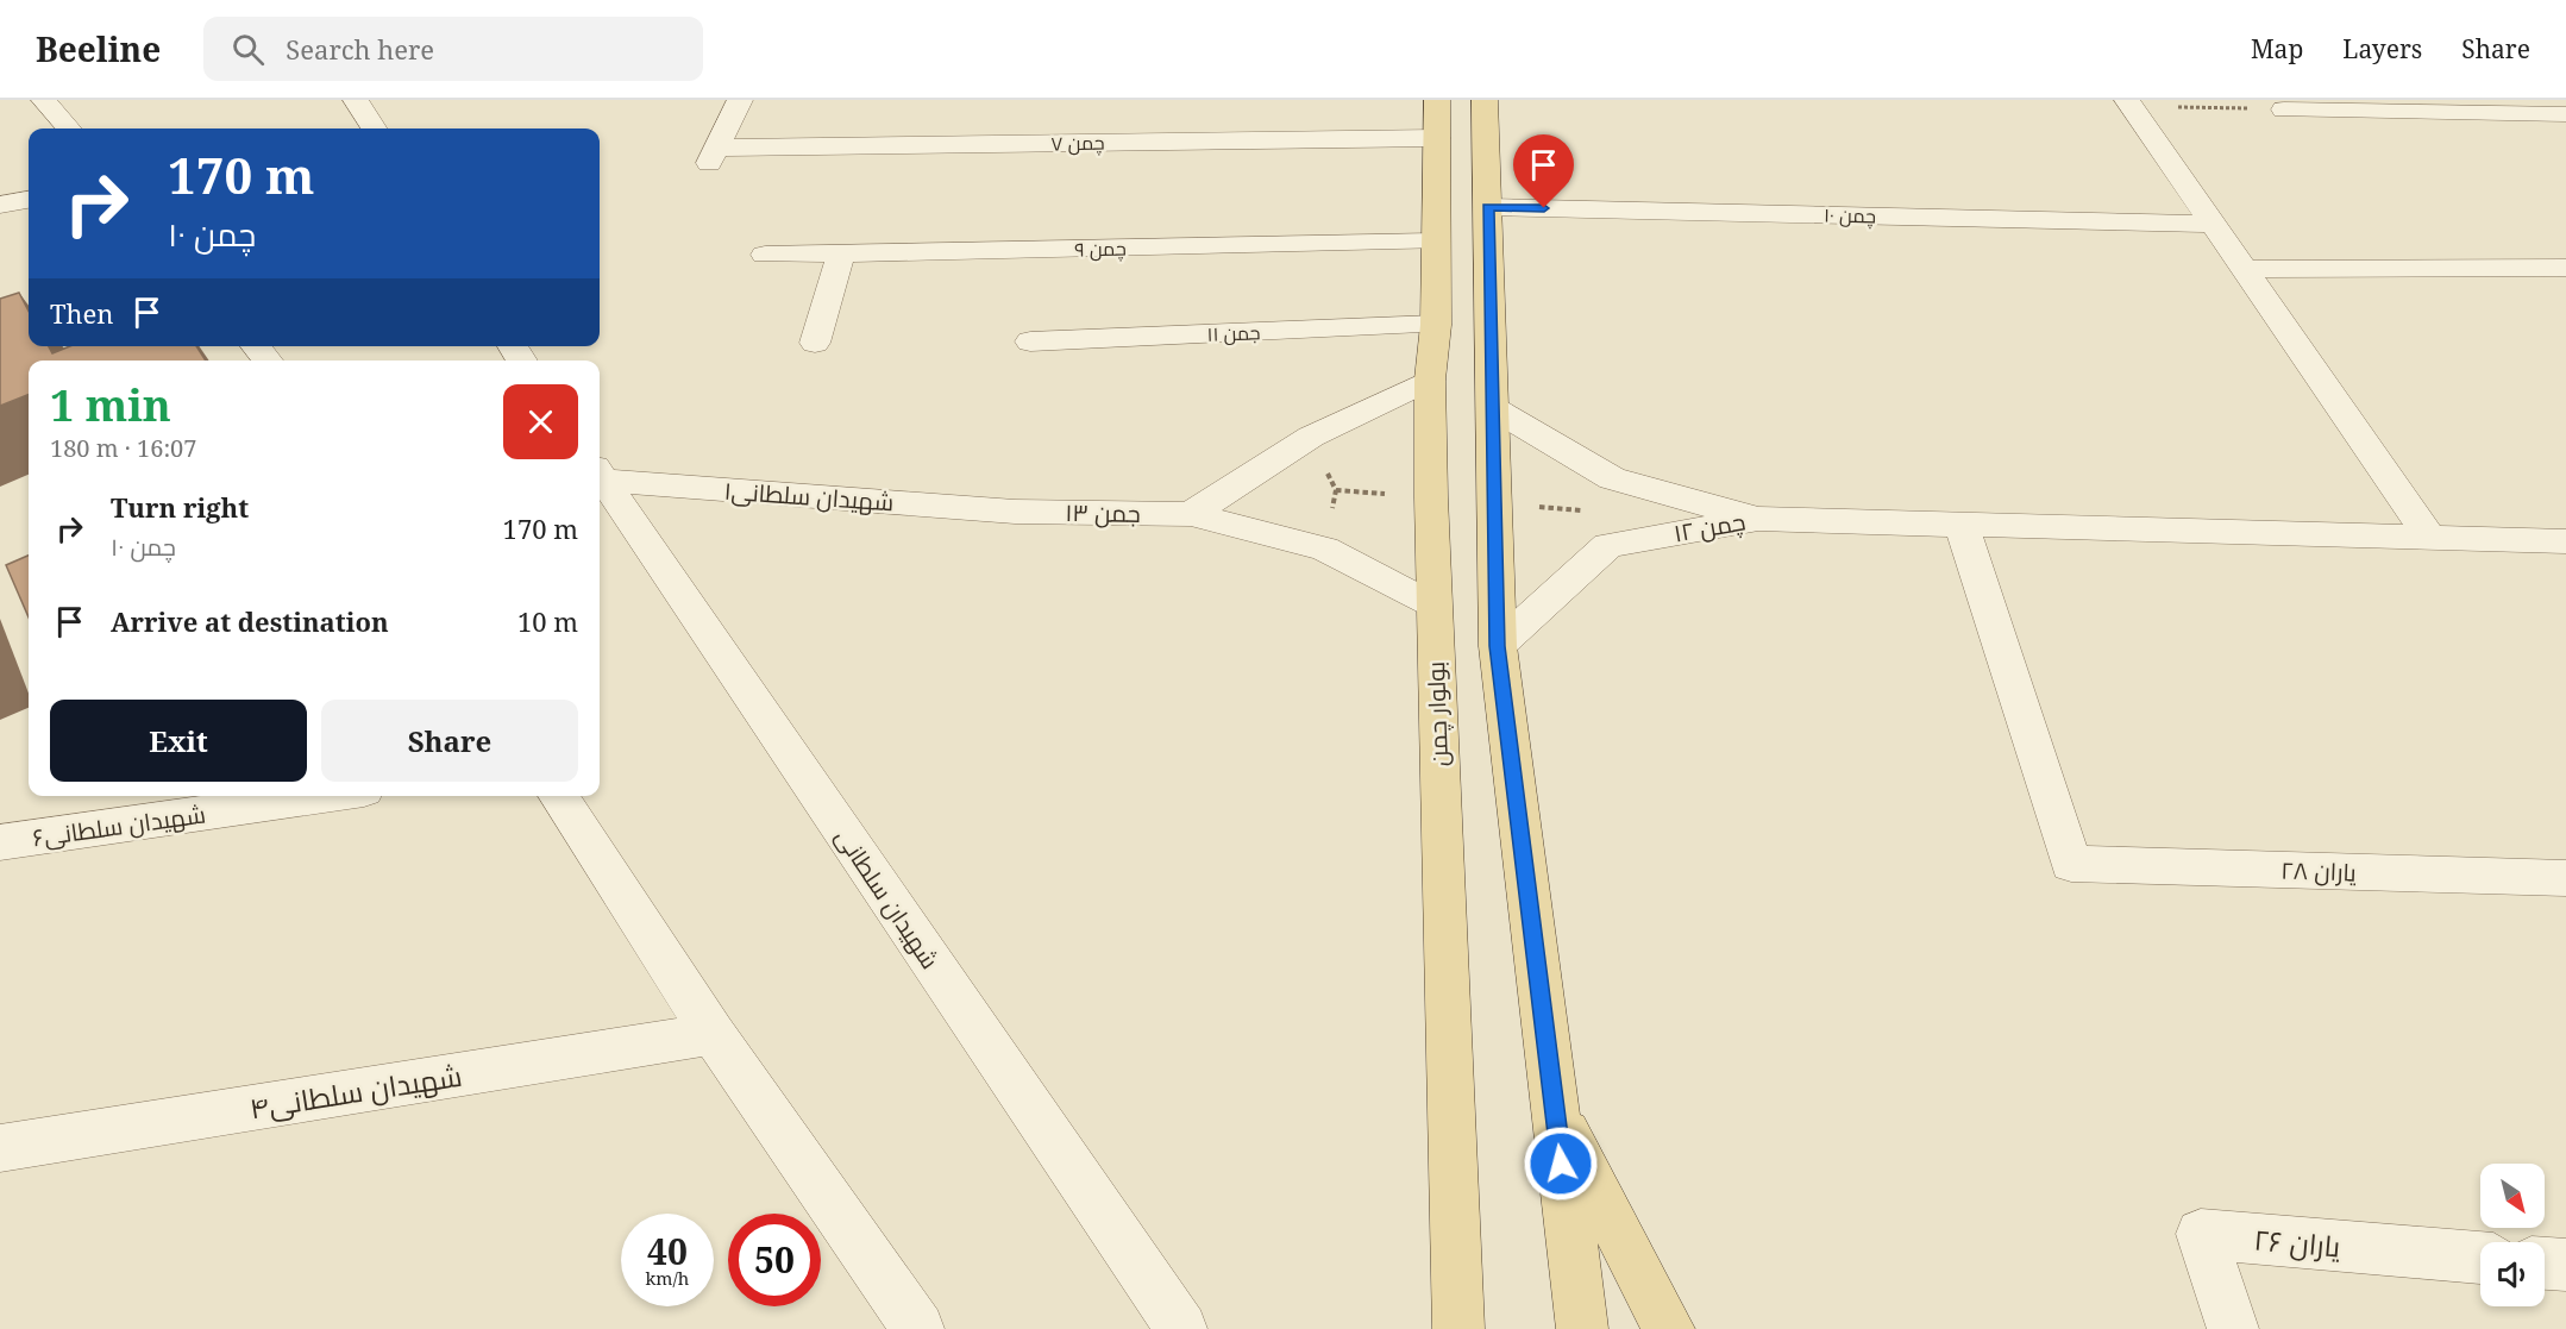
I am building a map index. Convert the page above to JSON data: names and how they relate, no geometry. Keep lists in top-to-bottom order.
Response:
{
  "streets": {
    "main road": ["بولوار چمن"],
    "street": [
      "چمن ۷",
      "چمن ۱۰",
      "چمن ۹",
      "جمن ۱۱",
      "شهیدان سلطانی۱",
      "جمن ۱۳",
      "چمن ۱۲",
      "شهیدان سلطانی۶",
      "یاران ۲۸",
      "شهیدان سلطانی",
      "شهیدان سلطانی۴",
      "یاران ۲۶"
    ]
  },
  "crossings": [
    ["چمن ۷", "بولوار چمن"],
    ["چمن ۹", "بولوار چمن"],
    ["جمن ۱۱", "بولوار چمن"],
    ["شهیدان سلطانی۱", "جمن ۱۳"],
    ["جمن ۱۳", "بولوار چمن"]
  ],
  "north": "bottom right",
  "page": {
    "header": "Beeline",
    "search": "Search here",
    "nav": ["Map", "Layers", "Share"],
    "turn": ["170 m", "چمن ۱۰"],
    "then": "Then",
    "heading": ["1 min", "180 m · 16:07"],
    "list": [
      {
        "name": "Turn right",
        "note": "چمن ۱۰",
        "value": "170 m"
      },
      {
        "name": "Arrive at destination",
        "value": "10 m"
      }
    ],
    "buttons": ["Exit", "Share"],
    "speed": "40 km/h",
    "limit": "50"
  }
}
